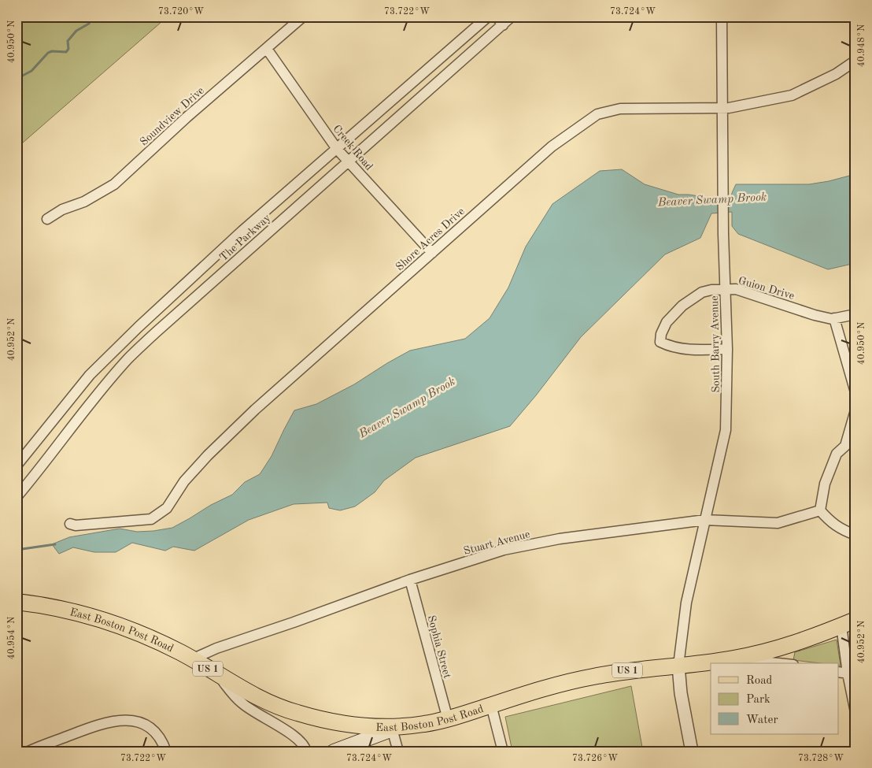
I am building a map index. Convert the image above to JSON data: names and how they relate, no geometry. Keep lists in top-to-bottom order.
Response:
{
  "streets": {
    "main road": ["East Boston Post Road", "US 1"],
    "street": [
      "Soundview Drive",
      "Creek Road",
      "The Parkway",
      "Shore Acres Drive",
      "Guion Drive",
      "South Barry Avenue",
      "Stuart Avenue",
      "Sophia Street"
    ]
  },
  "crossings": [
    ["Soundview Drive", "Creek Road"],
    ["Creek Road", "The Parkway"],
    ["Creek Road", "Shore Acres Drive"],
    ["Shore Acres Drive", "South Barry Avenue"],
    ["Guion Drive", "South Barry Avenue"],
    ["South Barry Avenue", "Stuart Avenue"],
    ["South Barry Avenue", "East Boston Post Road"],
    ["Stuart Avenue", "East Boston Post Road"],
    ["Stuart Avenue", "Sophia Street"],
    ["East Boston Post Road", "Sophia Street"]
  ],
  "water": ["Beaver Swamp Brook"],
  "legend": ["Road", "Park", "Water"],
  "coordinates": [
    "73.720°W",
    "73.722°W",
    "73.724°W",
    "40.950°N",
    "40.948°N",
    "40.952°N",
    "40.954°N",
    "73.726°W",
    "73.728°W"
  ]
}
